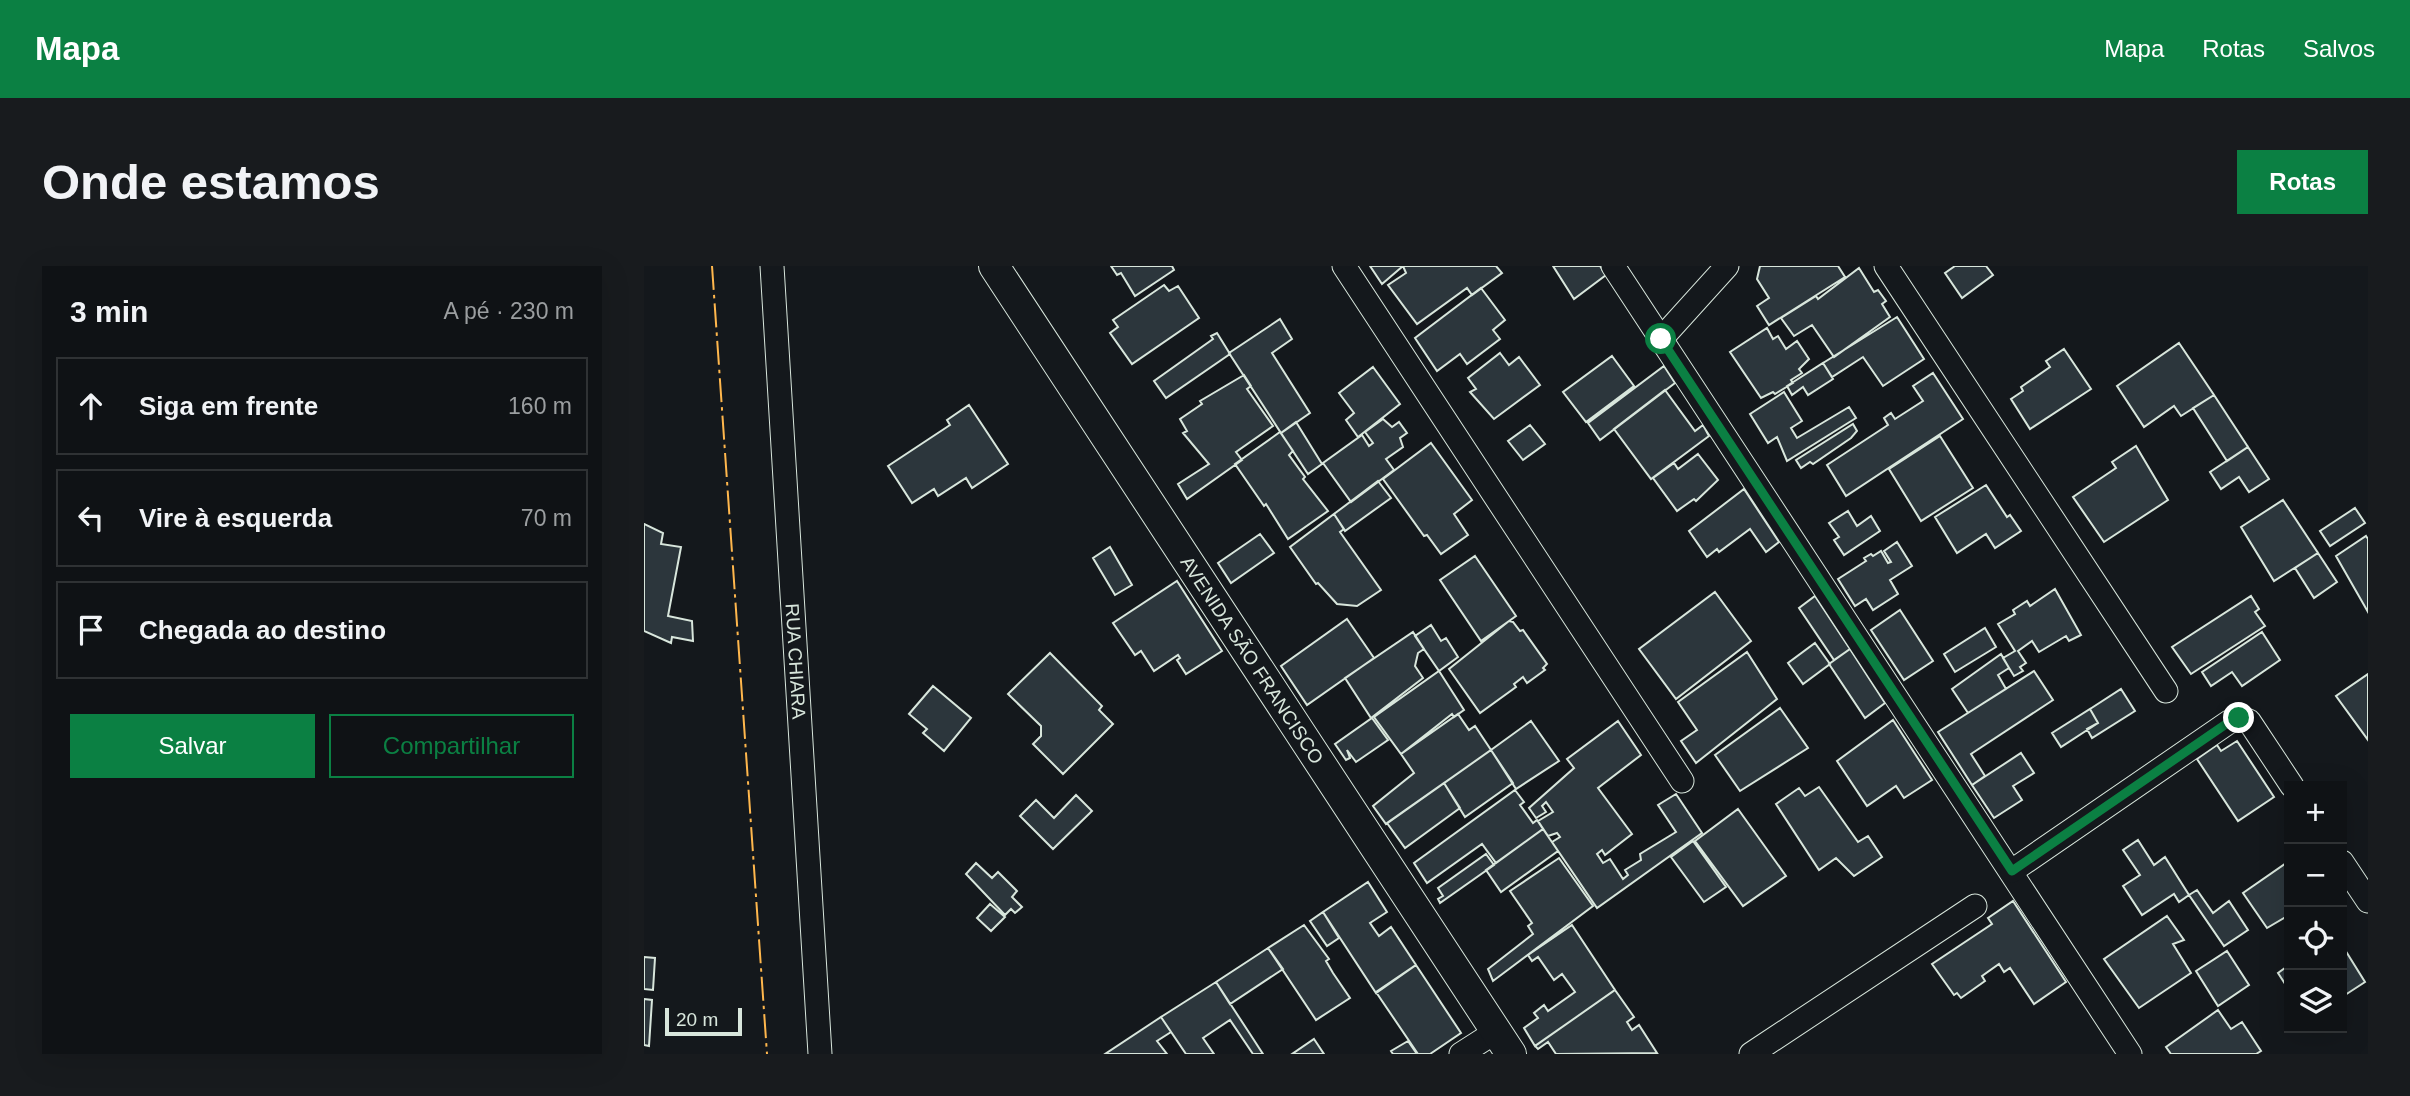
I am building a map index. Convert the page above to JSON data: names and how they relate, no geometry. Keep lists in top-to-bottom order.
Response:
{
  "streets": {
    "street": ["RUA CHIARA", "AVENIDA SÃO FRANCISCO"]
  },
  "scale_bar": "20 m",
  "page": {
    "header": "Mapa",
    "nav": ["Mapa", "Rotas", "Salvos"],
    "buttons": [
      "Rotas",
      ["Salvar", "Compartilhar"]
    ],
    "title": "Onde estamos",
    "heading": ["3 min", "A pé · 230 m"],
    "list": [
      ["Siga em frente", "160 m"],
      ["Vire à esquerda", "70 m"],
      "Chegada ao destino"
    ],
    "map_buttons": ["+", "−"],
    "scale": "20 m"
  }
}
